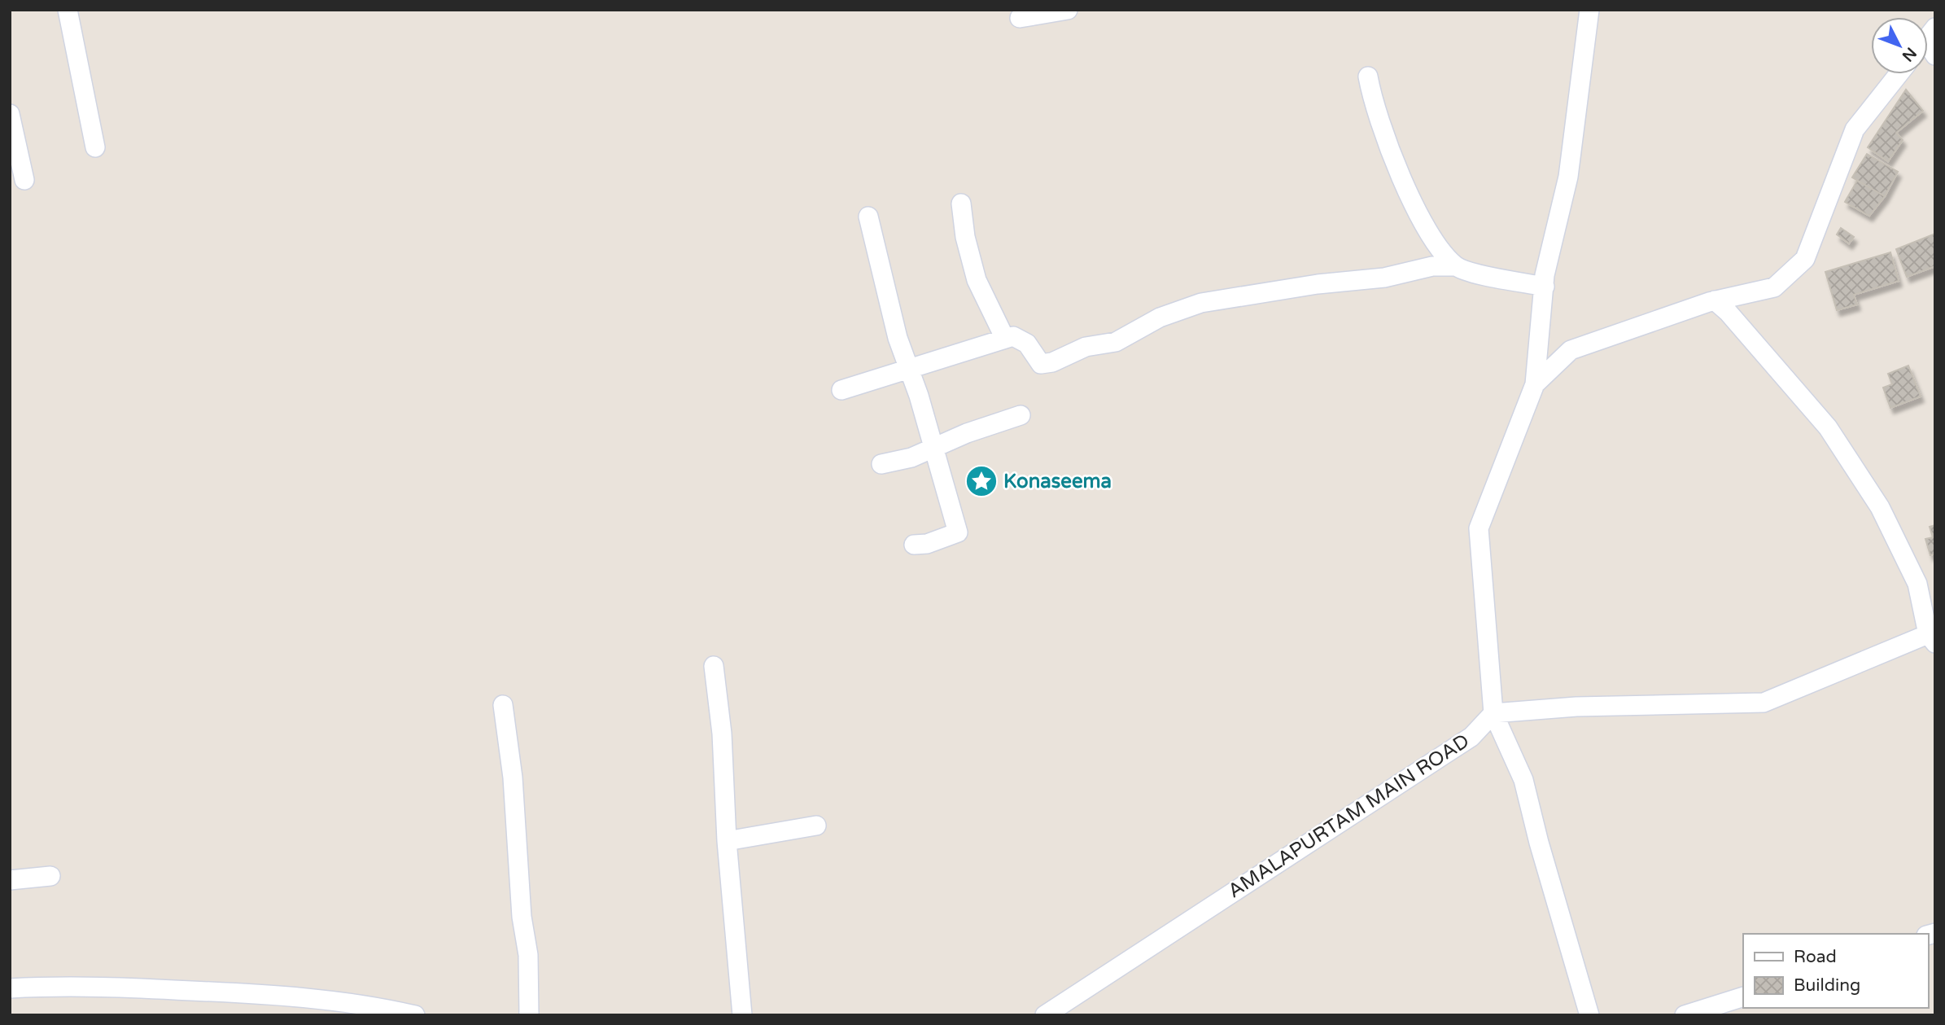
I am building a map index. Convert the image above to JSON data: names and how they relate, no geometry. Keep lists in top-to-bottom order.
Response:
{
  "streets": {
    "street": ["AMALAPURTAM MAIN ROAD"]
  },
  "places": {
    "place": ["Konaseema"]
  },
  "legend": ["Road", "Building"],
  "north": "bottom right"
}
